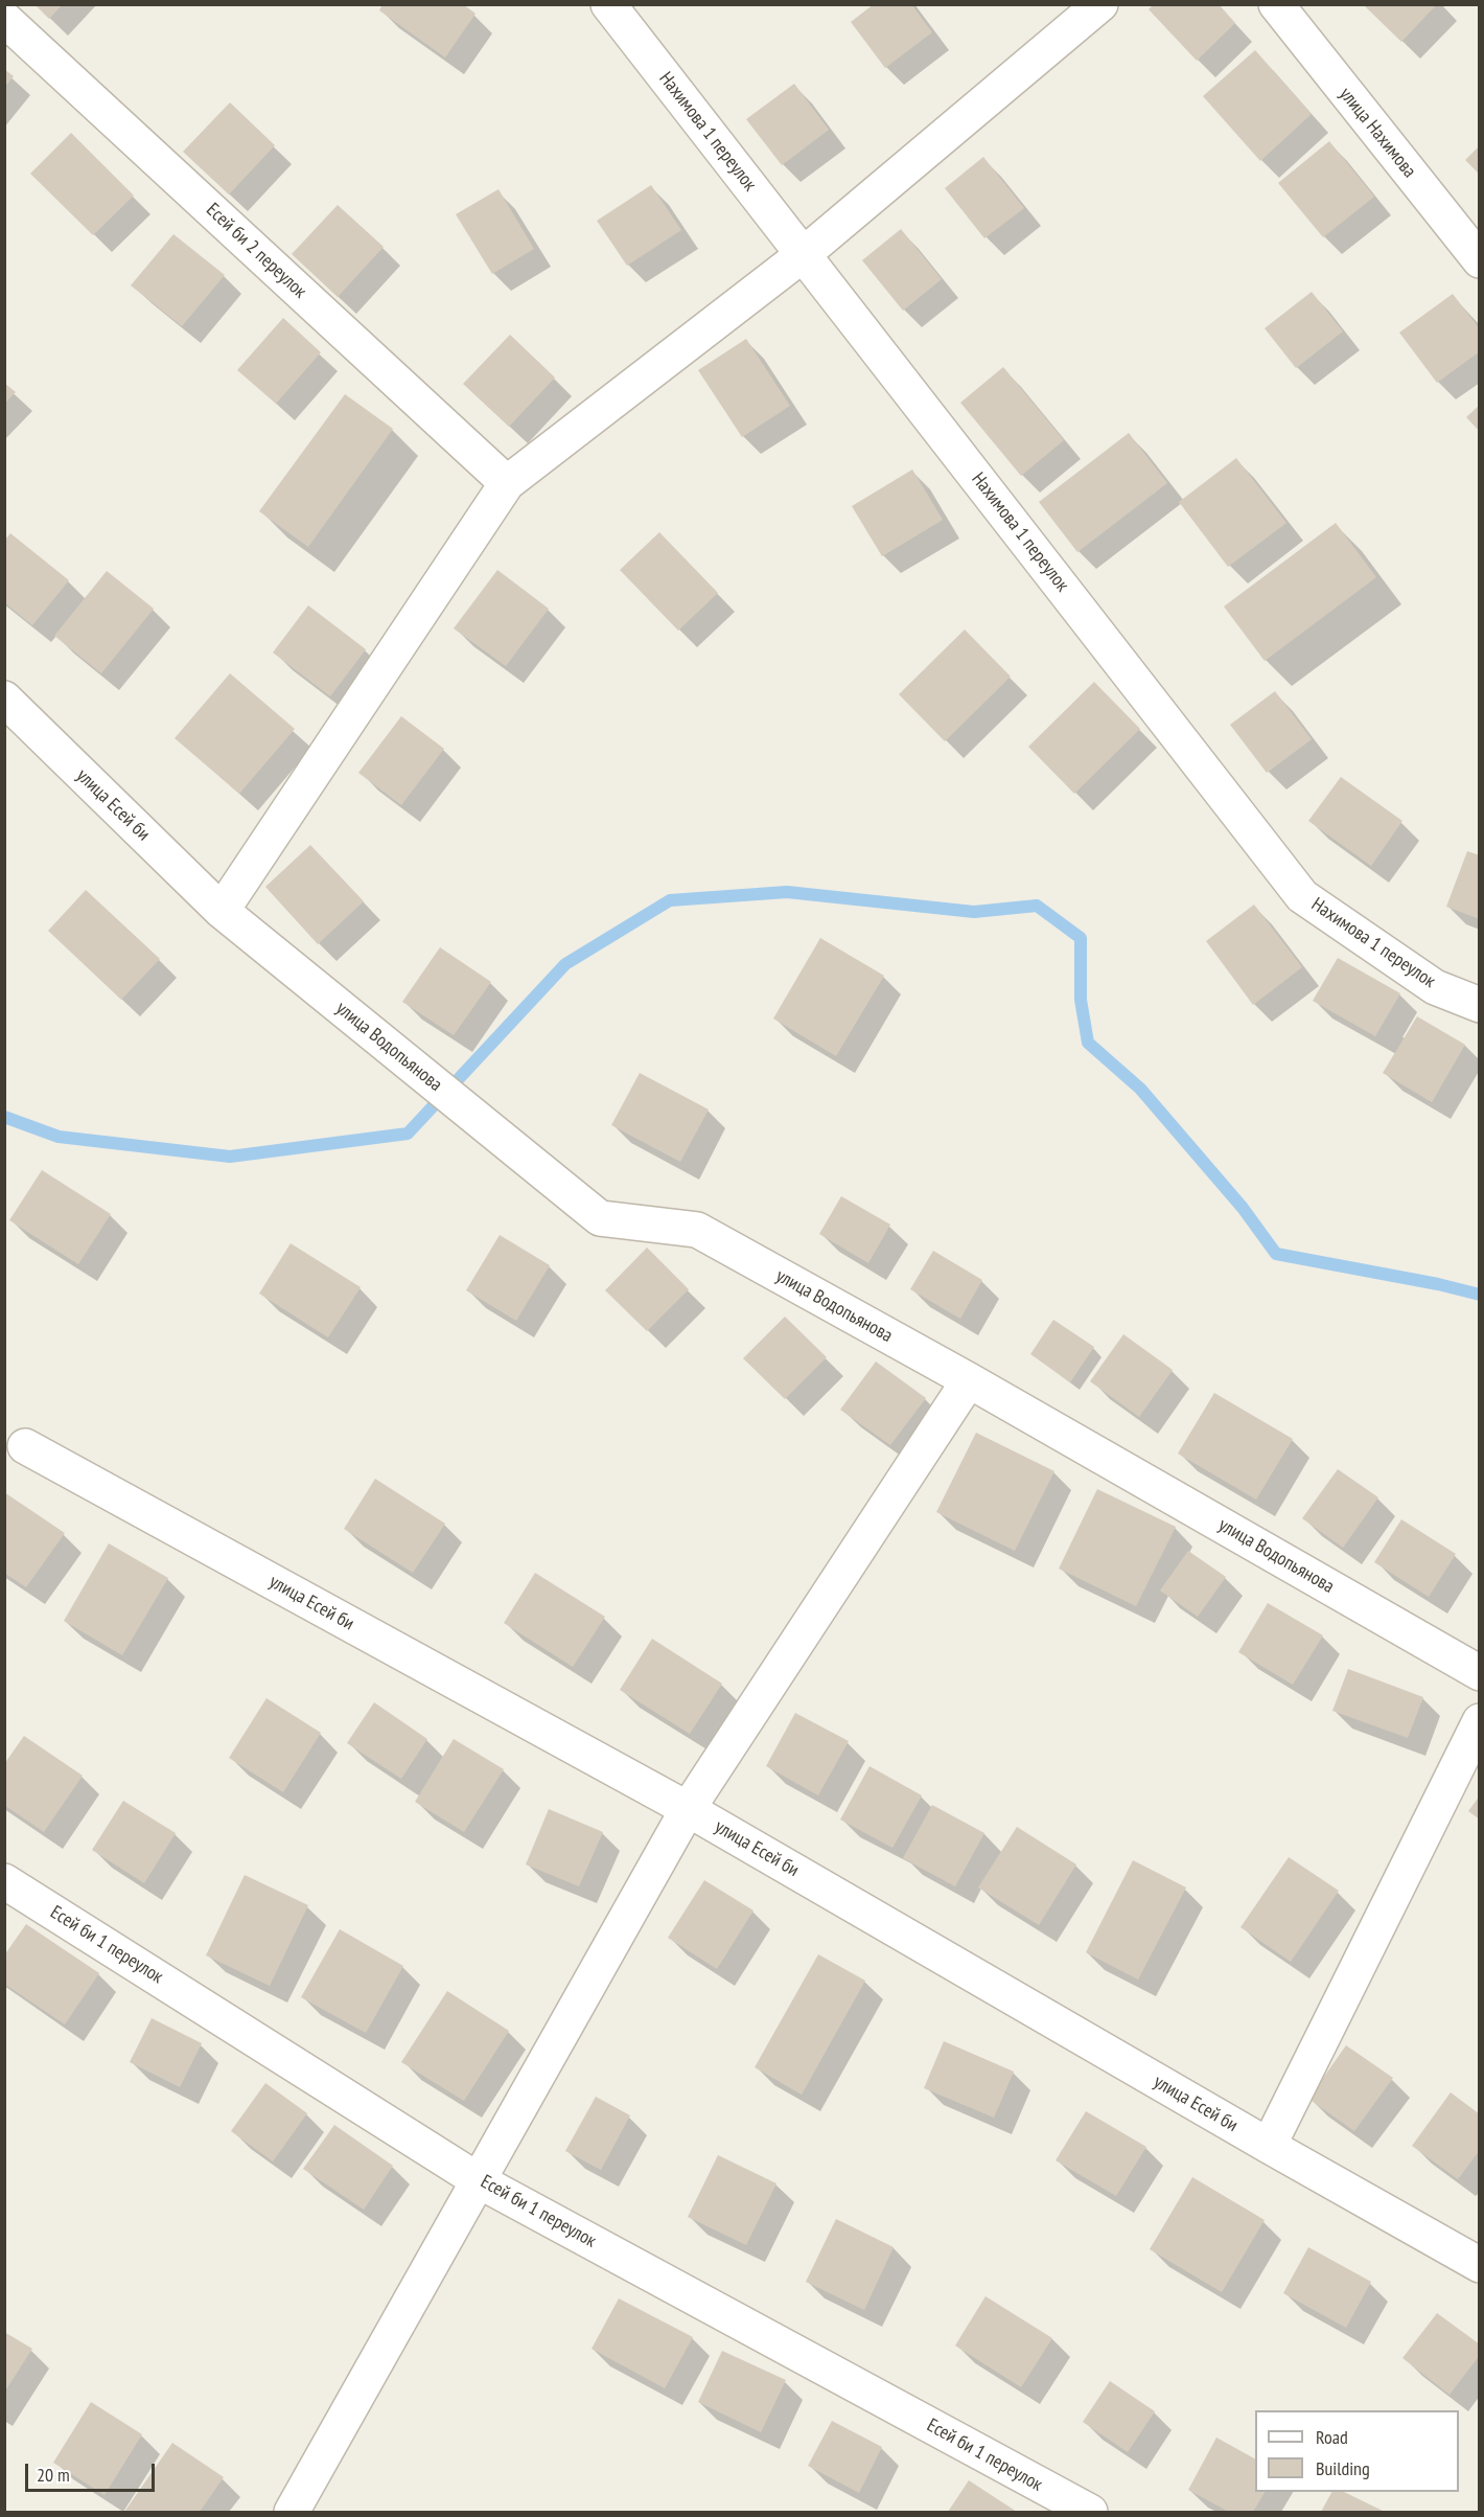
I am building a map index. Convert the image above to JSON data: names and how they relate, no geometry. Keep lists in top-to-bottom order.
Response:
{
  "streets": {
    "street": [
      "Нахимова 1 переулок",
      "улица Нахимова",
      "Есей би 2 переулок",
      "улица Есей би",
      "улица Водопьянова",
      "Есей би 1 переулок"
    ]
  },
  "crossings": [
    ["улица Есей би", "улица Водопьянова"]
  ],
  "legend": ["Road", "Building"],
  "scale_bar": "20 m"
}
